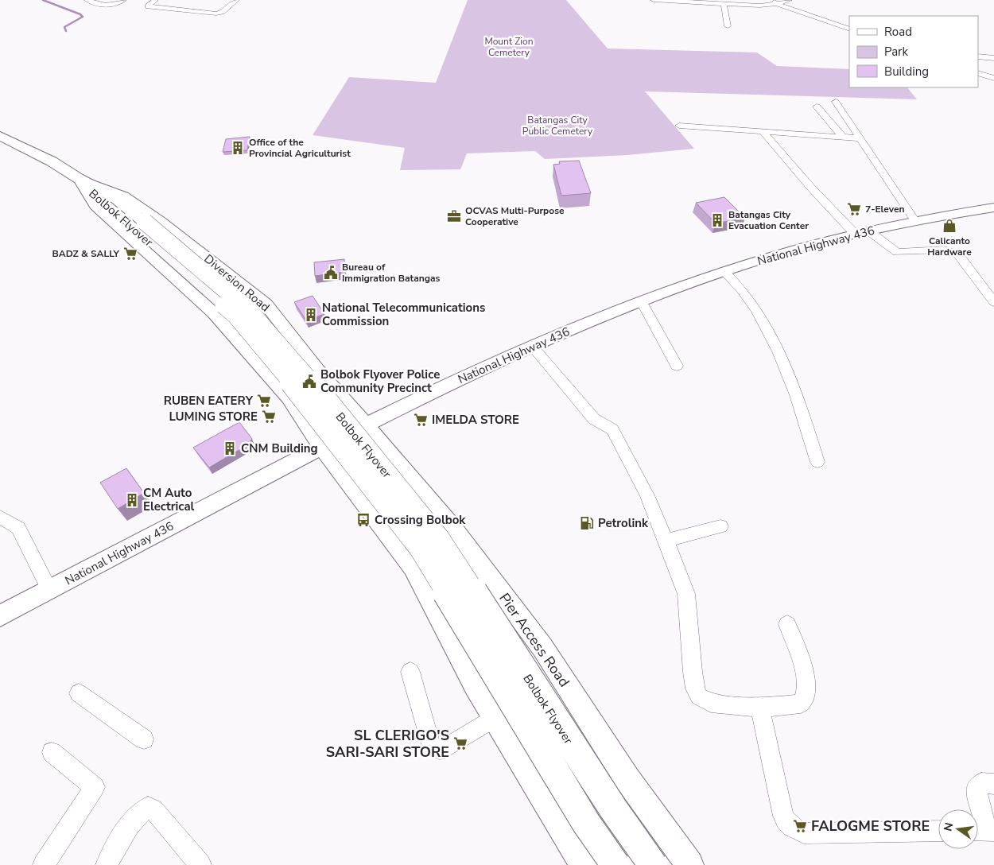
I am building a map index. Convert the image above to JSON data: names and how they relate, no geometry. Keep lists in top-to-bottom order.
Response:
{
  "streets": {
    "highway": ["Bolbok Flyover", "Diversion Road"],
    "main road": ["National Highway 436", "Pier Access Road"]
  },
  "crossings": [
    ["Bolbok Flyover", "Diversion Road"],
    ["National Highway 436", "Diversion Road"],
    ["National Highway 436", "Pier Access Road"],
    ["Diversion Road", "Pier Access Road"]
  ],
  "parks": ["Mount Zion Cemetery", "Batangas City Public Cemetery"],
  "places": {
    "building": [
      "Office of the Provincial Agriculturist",
      "Batangas City Evacuation Center",
      "National Telecommunications Commission",
      "CNM Building",
      "CM Auto Electrical"
    ],
    "supermarket": [
      "7-Eleven",
      "BADZ & SALLY",
      "RUBEN EATERY",
      "LUMING STORE",
      "IMELDA STORE",
      "SL CLERIGO'S SARI-SARI STORE",
      "FALOGME STORE"
    ],
    "office": ["OCVAS Multi-Purpose Cooperative"],
    "shop": ["Calicanto Hardware"],
    "public building": ["Bureau of Immigration Batangas", "Bolbok Flyover Police Community Precinct"],
    "bus stop": ["Crossing Bolbok"],
    "fuel station": ["Petrolink"]
  },
  "legend": ["Road", "Park", "Building"],
  "north": "left"
}
